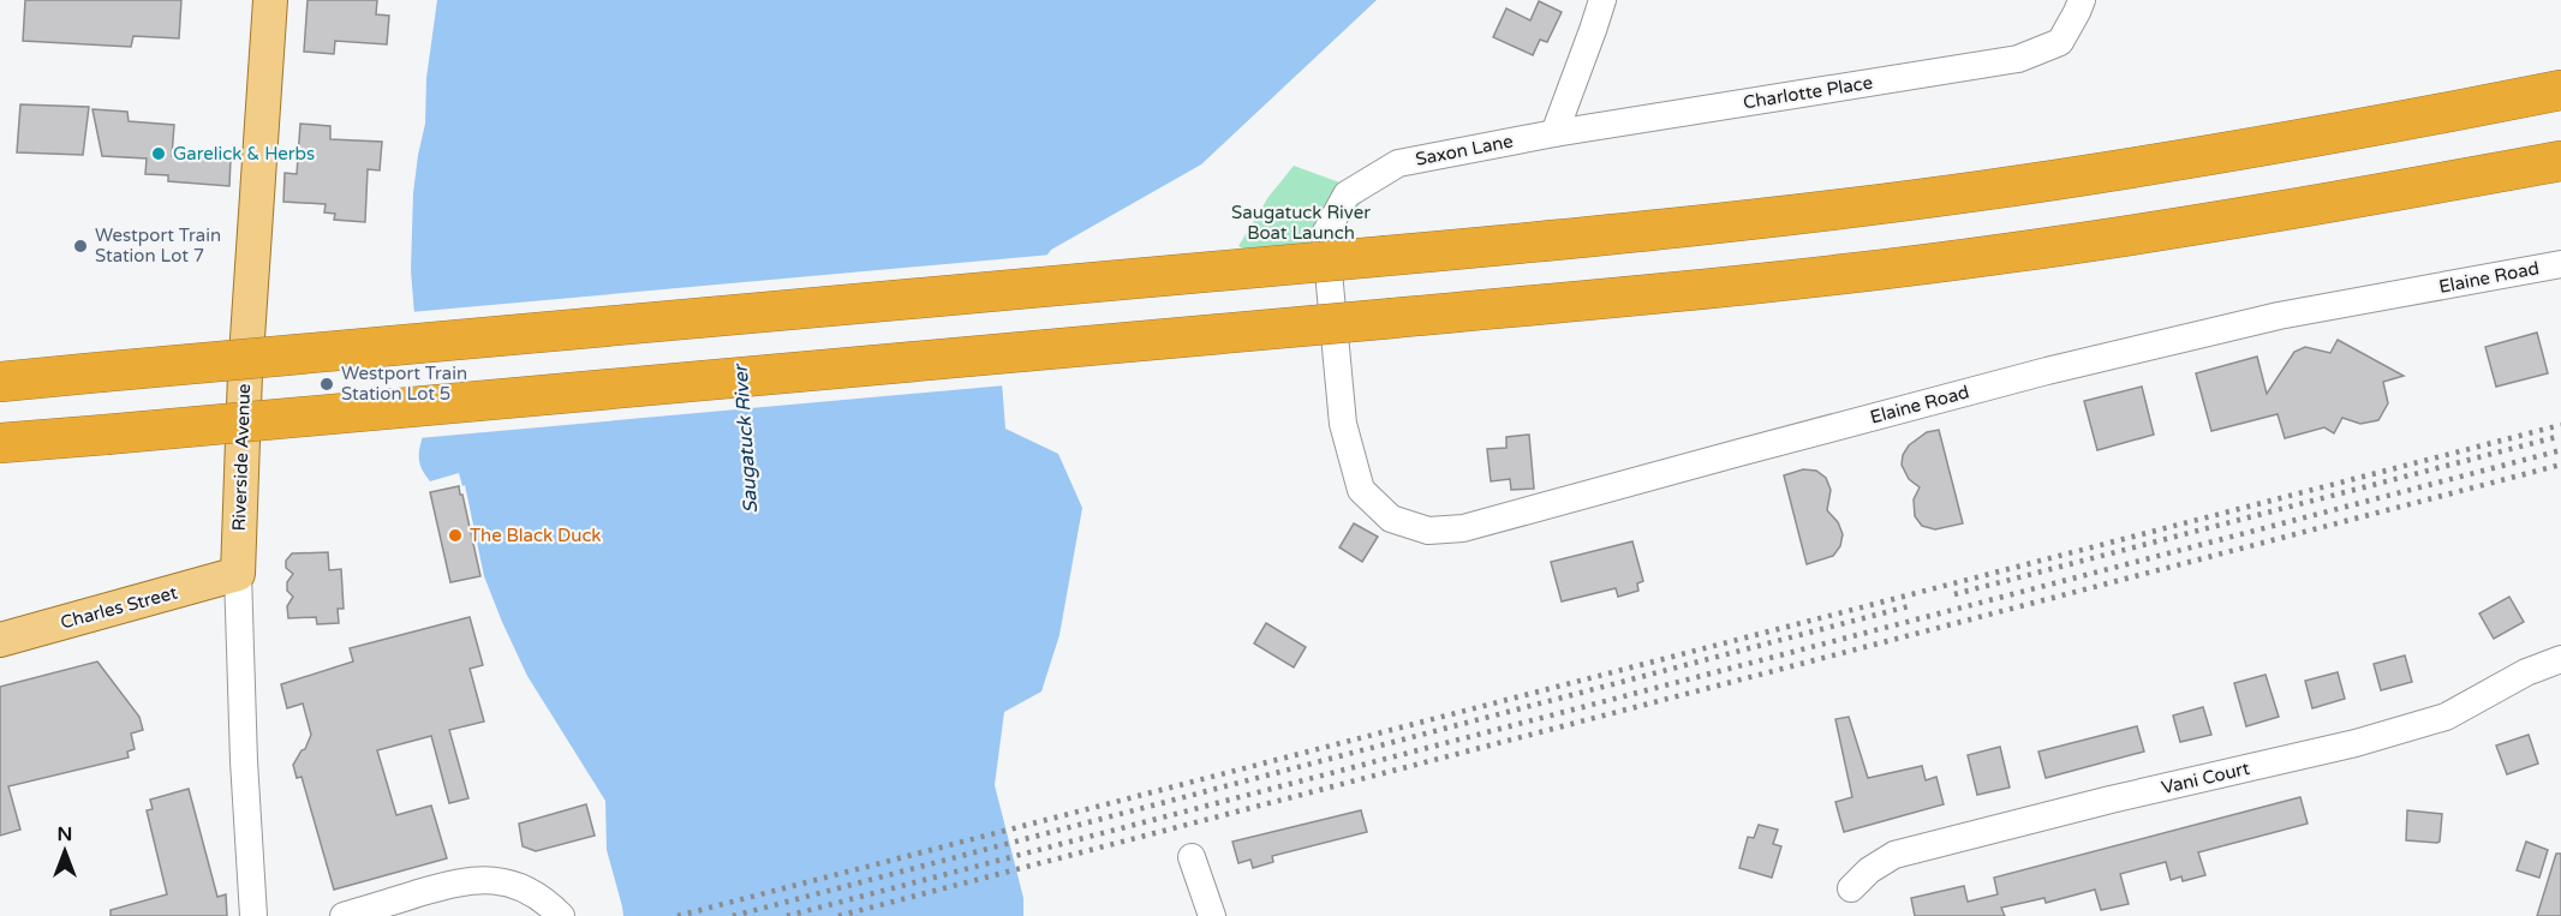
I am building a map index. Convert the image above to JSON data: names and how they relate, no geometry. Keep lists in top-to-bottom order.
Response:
{
  "streets": {
    "main road": ["Riverside Avenue", "Charles Street"],
    "street": [
      "Charlotte Place",
      "Saxon Lane",
      "Elaine Road",
      "Vani Court"
    ]
  },
  "crossings": [
    ["Charlotte Place", "Saxon Lane"],
    ["Saxon Lane", "Elaine Road"],
    ["Riverside Avenue", "Charles Street"]
  ],
  "water": ["Saugatuck River"],
  "parks": ["Saugatuck River Boat Launch"],
  "places": [
    "Garelick & Herbs",
    "Westport Train Station Lot 7",
    "Westport Train Station Lot 5",
    "The Black Duck"
  ],
  "north": "top"
}
